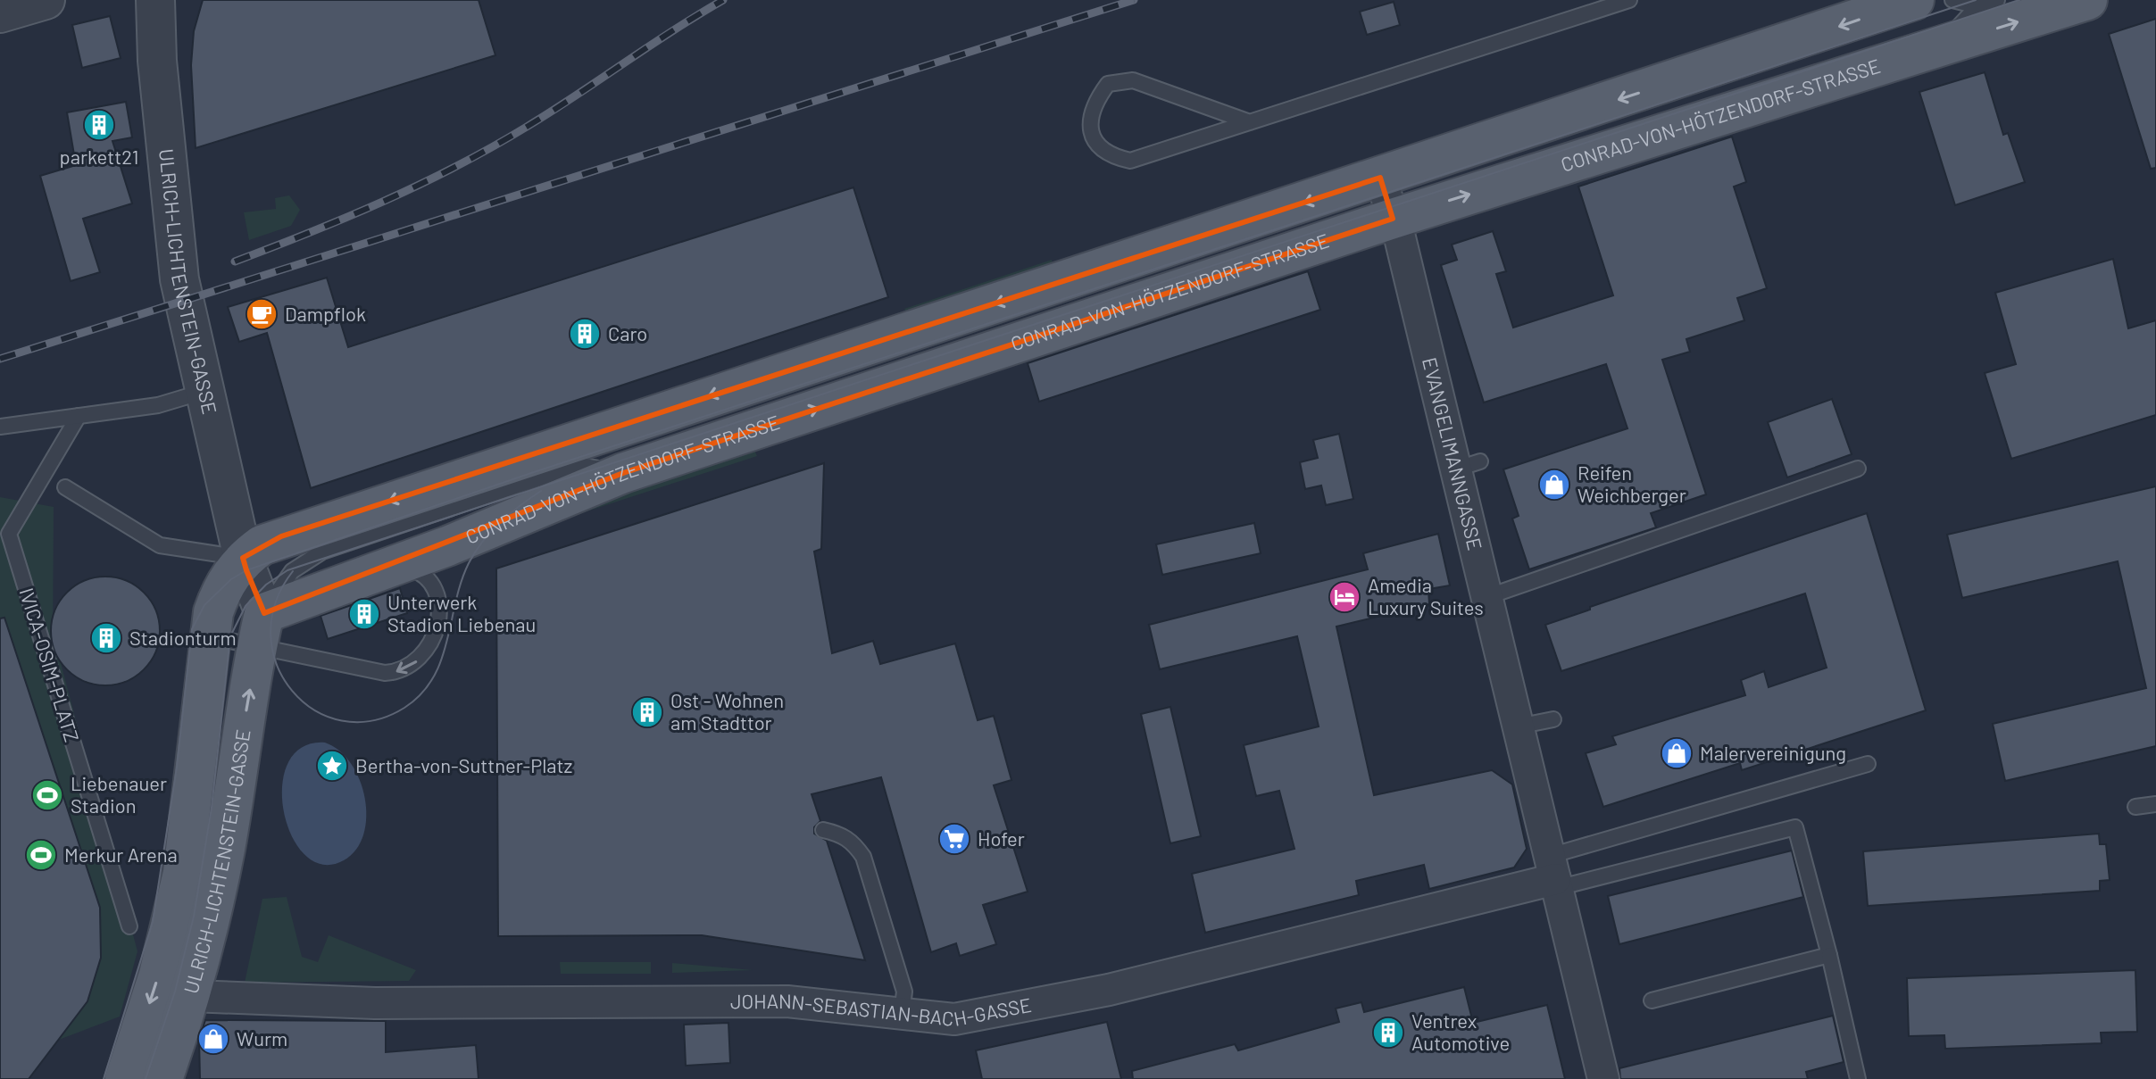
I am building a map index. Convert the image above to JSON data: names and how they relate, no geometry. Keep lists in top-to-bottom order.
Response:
{
  "streets": {
    "main road": ["CONRAD-VON-HÖTZENDORF-STRASSE", "ULRICH-LICHTENSTEIN-GASSE"],
    "street": ["EVANGELIMANNGASSE", "JOHANN-SEBASTIAN-BACH-GASSE"],
    "lane": ["IVICA-OSIM-PLATZ"]
  },
  "crossings": [
    ["CONRAD-VON-HÖTZENDORF-STRASSE", "ULRICH-LICHTENSTEIN-GASSE"],
    ["CONRAD-VON-HÖTZENDORF-STRASSE", "EVANGELIMANNGASSE"],
    ["ULRICH-LICHTENSTEIN-GASSE", "JOHANN-SEBASTIAN-BACH-GASSE"],
    ["EVANGELIMANNGASSE", "JOHANN-SEBASTIAN-BACH-GASSE"]
  ],
  "places": {
    "building": [
      "parkett21",
      "Caro",
      "Unterwerk Stadion Liebenau",
      "Stadionturm",
      "Ost - Wohnen am Stadttor",
      "Ventrex Automotive"
    ],
    "cafe": ["Dampflok"],
    "shop": ["Reifen Weichberger", "Malervereinigung", "Wurm"],
    "hotel": ["Amedia Luxury Suites"],
    "place": ["Bertha-von-Suttner-Platz"],
    "sports": ["Liebenauer Stadion", "Merkur Arena"],
    "supermarket": ["Hofer"]
  }
}
